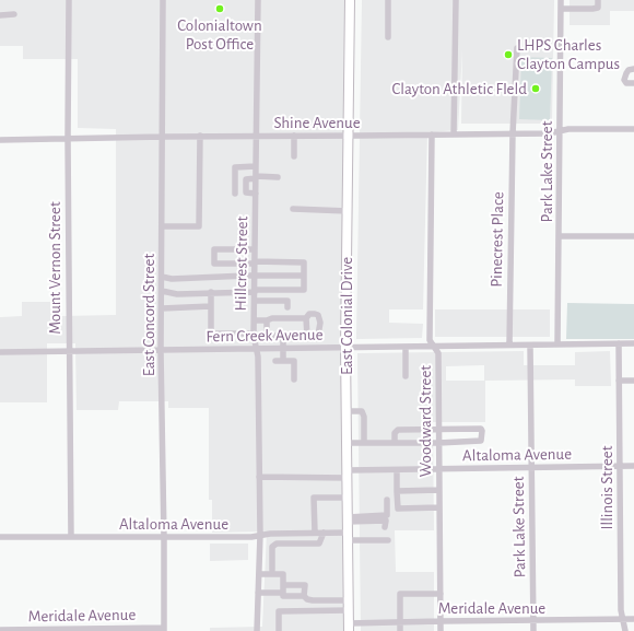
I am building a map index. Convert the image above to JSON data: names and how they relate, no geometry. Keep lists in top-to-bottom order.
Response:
{
  "streets": {
    "highway": ["East Colonial Drive"],
    "street": [
      "Shine Avenue",
      "Park Lake Street",
      "Pinecrest Place",
      "Hillcrest Street",
      "Mount Vernon Street",
      "East Concord Street",
      "Fern Creek Avenue",
      "Woodward Street",
      "Altaloma Avenue",
      "Illinois Street",
      "Meridale Avenue"
    ]
  },
  "crossings": [
    ["Shine Avenue", "Park Lake Street"],
    ["Shine Avenue", "Pinecrest Place"],
    ["Shine Avenue", "Hillcrest Street"],
    ["Shine Avenue", "Mount Vernon Street"],
    ["Shine Avenue", "East Concord Street"],
    ["Shine Avenue", "East Colonial Drive"],
    ["Shine Avenue", "Woodward Street"],
    ["Park Lake Street", "Fern Creek Avenue"],
    ["Park Lake Street", "Altaloma Avenue"],
    ["Park Lake Street", "Meridale Avenue"],
    ["Pinecrest Place", "Fern Creek Avenue"],
    ["Hillcrest Street", "Fern Creek Avenue"],
    ["Hillcrest Street", "Altaloma Avenue"],
    ["Mount Vernon Street", "Fern Creek Avenue"],
    ["Mount Vernon Street", "Altaloma Avenue"],
    ["East Concord Street", "Fern Creek Avenue"],
    ["East Concord Street", "Altaloma Avenue"],
    ["East Concord Street", "Meridale Avenue"],
    ["East Colonial Drive", "Fern Creek Avenue"],
    ["East Colonial Drive", "Altaloma Avenue"],
    ["East Colonial Drive", "Meridale Avenue"],
    ["Fern Creek Avenue", "Woodward Street"],
    ["Fern Creek Avenue", "Illinois Street"],
    ["Woodward Street", "Altaloma Avenue"],
    ["Woodward Street", "Meridale Avenue"],
    ["Altaloma Avenue", "Illinois Street"],
    ["Illinois Street", "Meridale Avenue"]
  ],
  "places": ["Colonialtown Post Office", "LHPS Charles Clayton Campus", "Clayton Athletic FIeld"]
}
